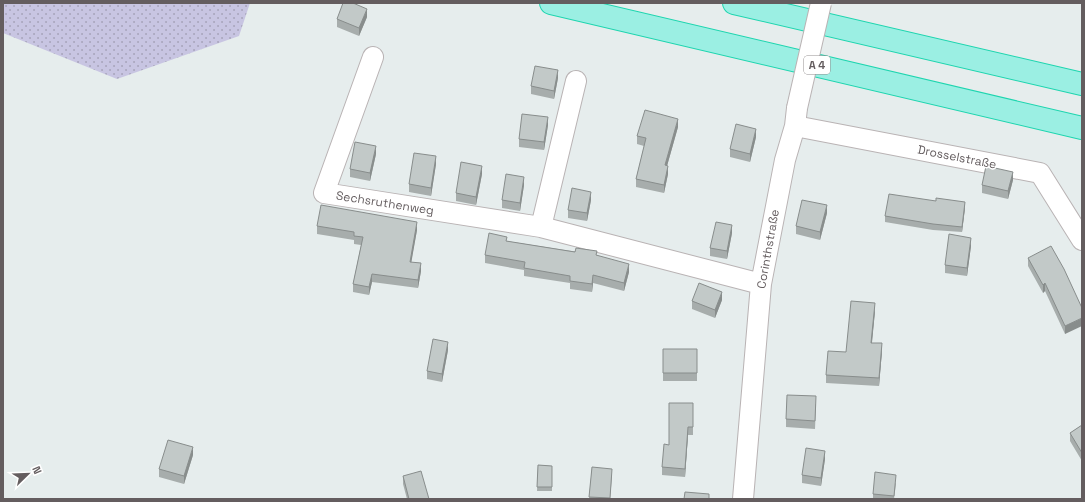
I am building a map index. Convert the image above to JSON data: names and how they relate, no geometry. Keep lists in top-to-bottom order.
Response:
{
  "streets": {
    "highway": ["A 4"],
    "street": ["Drosselstraße", "Sechsruthenweg", "Corinthstraße"]
  },
  "crossings": [
    ["Drosselstraße", "Corinthstraße"],
    ["Sechsruthenweg", "Corinthstraße"]
  ],
  "north": "top right"
}
